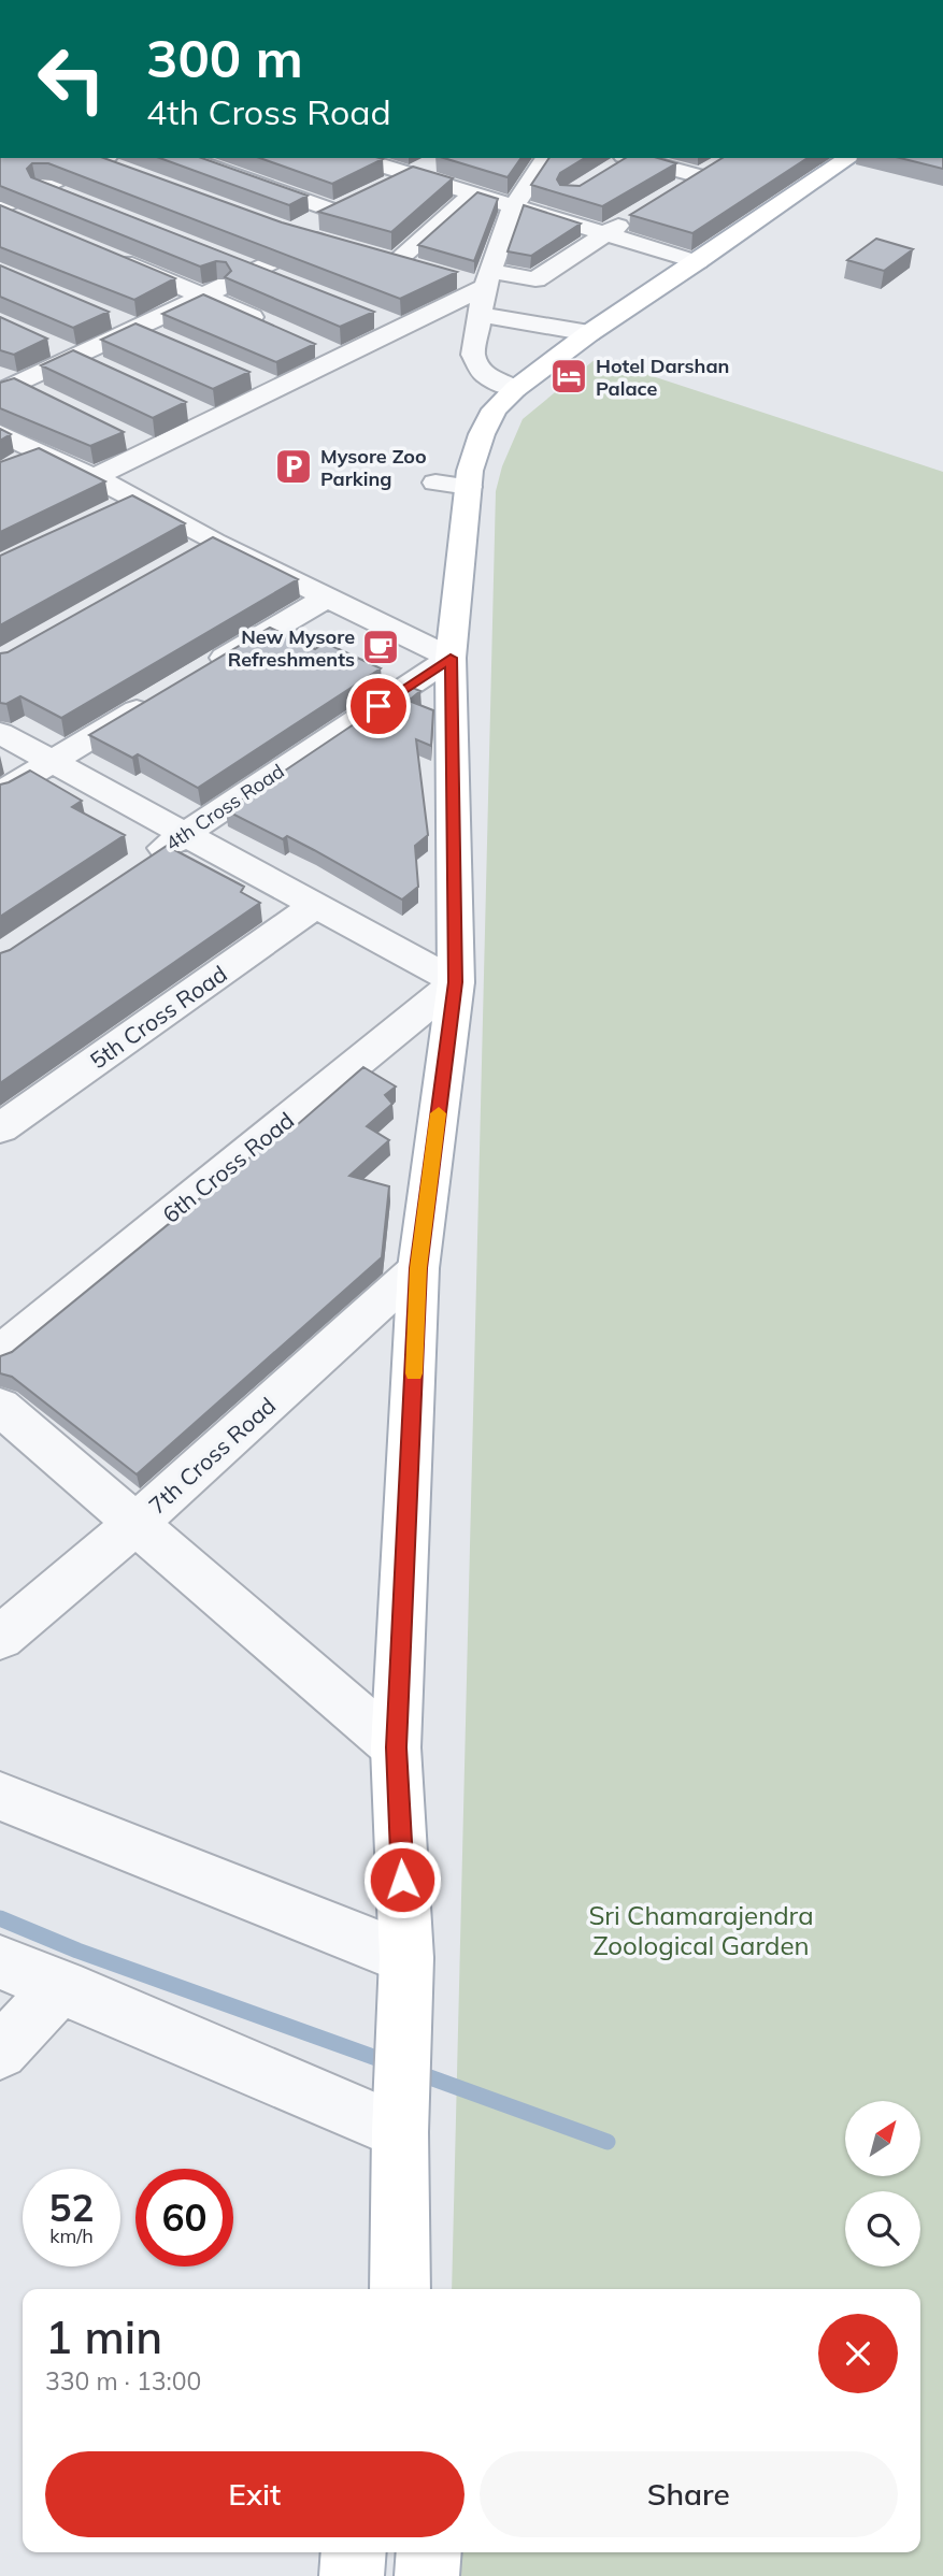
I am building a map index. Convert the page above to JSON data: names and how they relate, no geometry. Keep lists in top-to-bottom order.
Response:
{
  "streets": {
    "street": [
      "4th Cross Road",
      "5th Cross Road",
      "6th Cross Road",
      "7th Cross Road"
    ]
  },
  "parks": ["Sri Chamarajendra Zoological Garden"],
  "places": {
    "hotel": ["Hotel Darshan Palace"],
    "parking": ["Mysore Zoo Parking"],
    "cafe": ["New Mysore Refreshments"]
  },
  "north": "top right",
  "page": {
    "turn": ["300 m", "4th Cross Road"],
    "speed": "52 km/h",
    "limit": "60",
    "heading": ["1 min", "330 m · 13:00"],
    "buttons": ["Exit", "Share"]
  }
}
